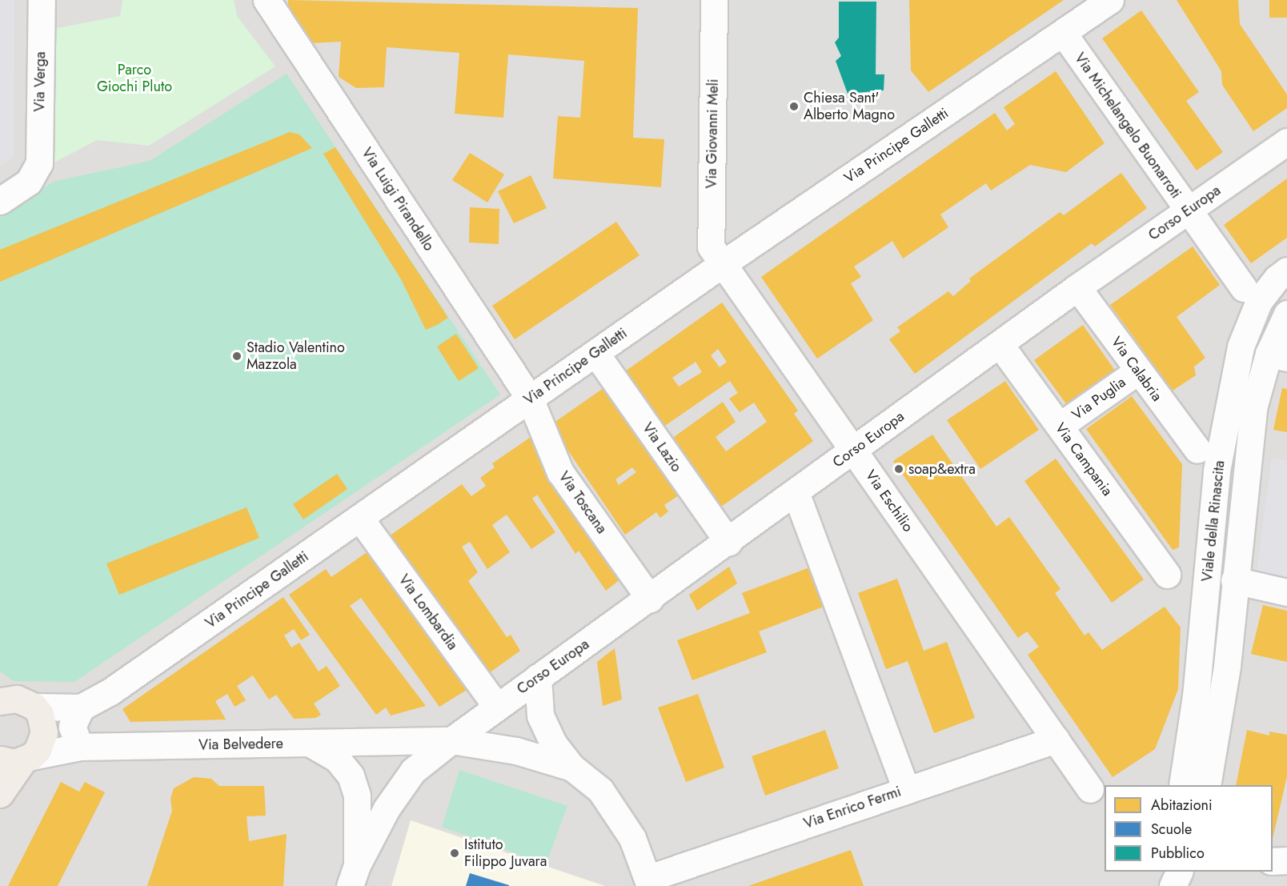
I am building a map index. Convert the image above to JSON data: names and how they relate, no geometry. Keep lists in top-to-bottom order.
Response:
{
  "streets": {
    "street": [
      "Via Verga",
      "Via Michelangelo Buonarroti",
      "Via Giovanni Meli",
      "Via Principe Galletti",
      "Via Luigi Pirandello",
      "Corso Europa",
      "Via Calabria",
      "Via Puglia",
      "Via Lazio",
      "Via Campania",
      "Via Eschilio",
      "Via Toscana",
      "Viale della Rinascita",
      "Via Lombardia",
      "Via Belvedere",
      "Via Enrico Fermi"
    ]
  },
  "crossings": [
    ["Via Michelangelo Buonarroti", "Via Principe Galletti"],
    ["Via Michelangelo Buonarroti", "Corso Europa"],
    ["Via Giovanni Meli", "Via Principe Galletti"],
    ["Via Giovanni Meli", "Via Eschilio"],
    ["Via Principe Galletti", "Via Luigi Pirandello"],
    ["Via Principe Galletti", "Via Lazio"],
    ["Via Principe Galletti", "Via Eschilio"],
    ["Via Principe Galletti", "Via Toscana"],
    ["Via Principe Galletti", "Via Lombardia"],
    ["Via Luigi Pirandello", "Via Toscana"],
    ["Corso Europa", "Via Calabria"],
    ["Corso Europa", "Via Lazio"],
    ["Corso Europa", "Via Campania"],
    ["Corso Europa", "Via Eschilio"],
    ["Corso Europa", "Via Toscana"],
    ["Corso Europa", "Via Lombardia"],
    ["Corso Europa", "Via Belvedere"],
    ["Via Calabria", "Via Puglia"],
    ["Via Puglia", "Via Campania"],
    ["Via Eschilio", "Via Enrico Fermi"]
  ],
  "parks": ["Parco Giochi Pluto"],
  "places": [
    "Chiesa Sant' Alberto Magno",
    "Stadio Valentino Mazzola",
    "soap&extra",
    "Istituto Filippo Juvara"
  ],
  "legend": ["Abitazioni", "Scuole", "Pubblico"]
}
